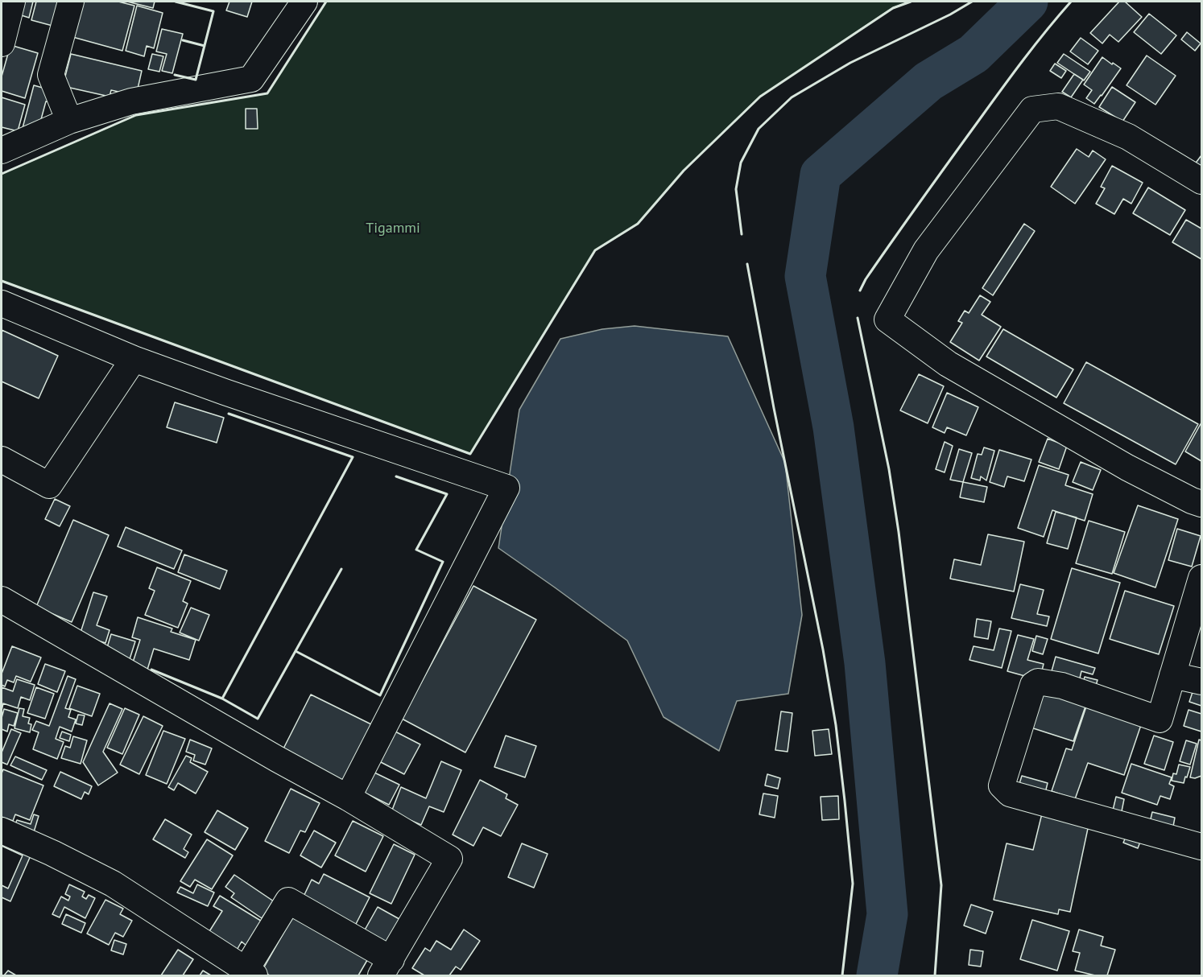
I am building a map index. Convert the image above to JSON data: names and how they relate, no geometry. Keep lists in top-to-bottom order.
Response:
{
  "parks": ["Tigammi"]
}
